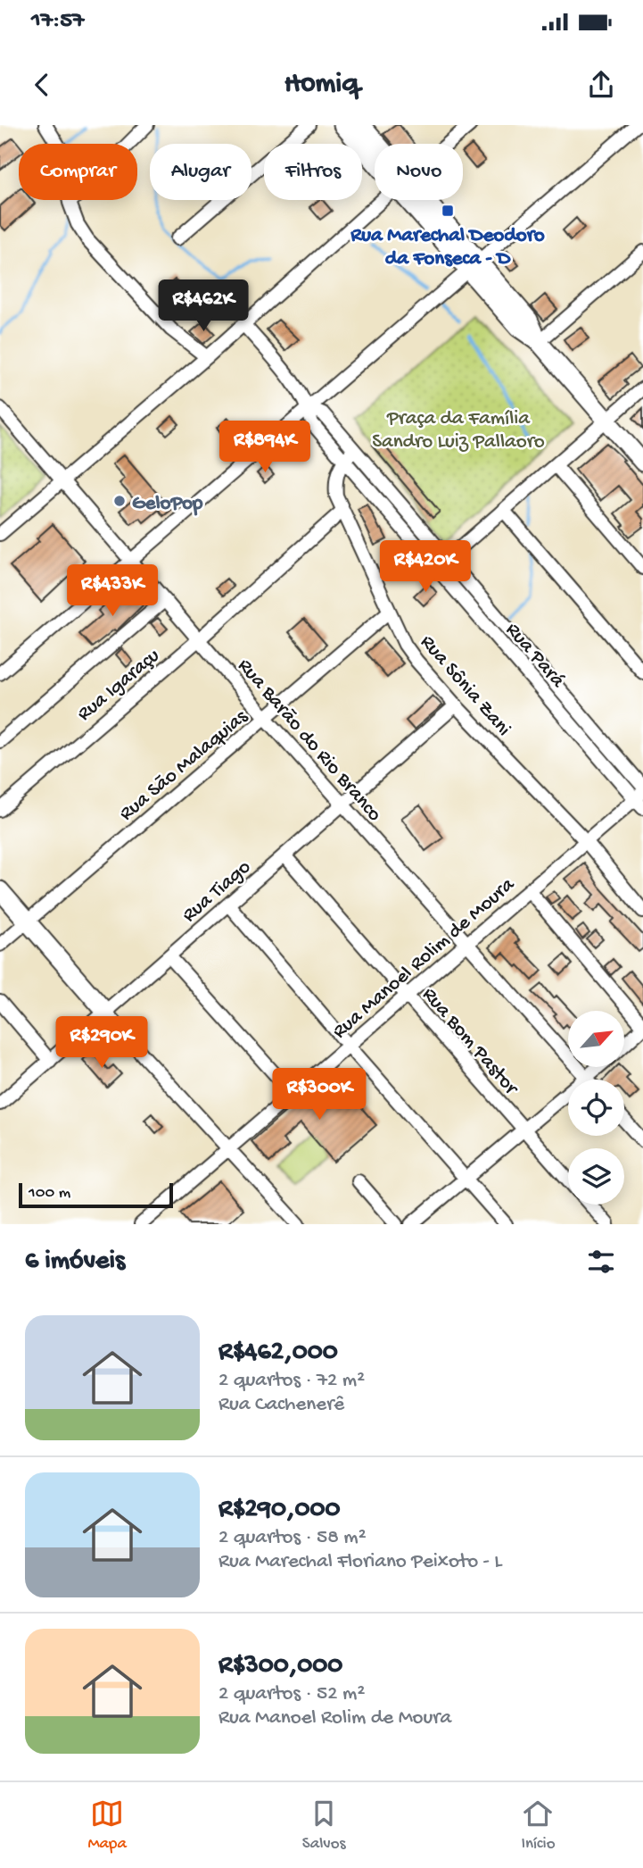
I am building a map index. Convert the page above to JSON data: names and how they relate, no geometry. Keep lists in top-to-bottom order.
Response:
{
  "streets": {
    "street": [
      "Rua Pará",
      "Rua Igaraçu",
      "Rua Sônia Zani",
      "Rua Barão do Rio Branco",
      "Rua São Malaquias",
      "Rua Tiago",
      "Rua Manoel Rolim de Moura",
      "Rua Bom Pastor"
    ]
  },
  "crossings": [
    ["Rua Pará", "Rua Sônia Zani"],
    ["Rua Pará", "Rua Manoel Rolim de Moura"],
    ["Rua Igaraçu", "Rua Sônia Zani"],
    ["Rua Igaraçu", "Rua Barão do Rio Branco"],
    ["Rua Sônia Zani", "Rua São Malaquias"],
    ["Rua Sônia Zani", "Rua Tiago"],
    ["Rua Sônia Zani", "Rua Manoel Rolim de Moura"],
    ["Rua Barão do Rio Branco", "Rua São Malaquias"],
    ["Rua Barão do Rio Branco", "Rua Tiago"],
    ["Rua Barão do Rio Branco", "Rua Manoel Rolim de Moura"],
    ["Rua Tiago", "Rua Bom Pastor"],
    ["Rua Manoel Rolim de Moura", "Rua Bom Pastor"]
  ],
  "parks": ["Praça da Família Sandro Luiz Pallaoro"],
  "places": {
    "transit": ["Rua Marechal Deodoro da Fonseca - D"],
    "other": ["GeloPop"]
  },
  "scale_bar": "100 m",
  "north": "top right",
  "page": {
    "status": "17:57",
    "header": "Homiq",
    "chip": [
      "Comprar",
      "Alugar",
      "Filtros",
      "Novo"
    ],
    "price": [
      "R$462K",
      "R$894K",
      "R$420K",
      "R$433K",
      "R$290K",
      "R$300K"
    ],
    "scale": "100 m",
    "heading": "6 imóveis",
    "list": [
      {
        "name": "R$462,000",
        "note": "2 quartos · 72 m² · Rua Cachenerê"
      },
      {
        "name": "R$290,000",
        "note": "2 quartos · 58 m² · Rua Marechal Floriano Peixoto - L"
      },
      {
        "name": "R$300,000",
        "note": "2 quartos · 52 m² · Rua Manoel Rolim de Moura"
      }
    ],
    "tabs": ["Mapa", "Salvos", "Início"]
  }
}
